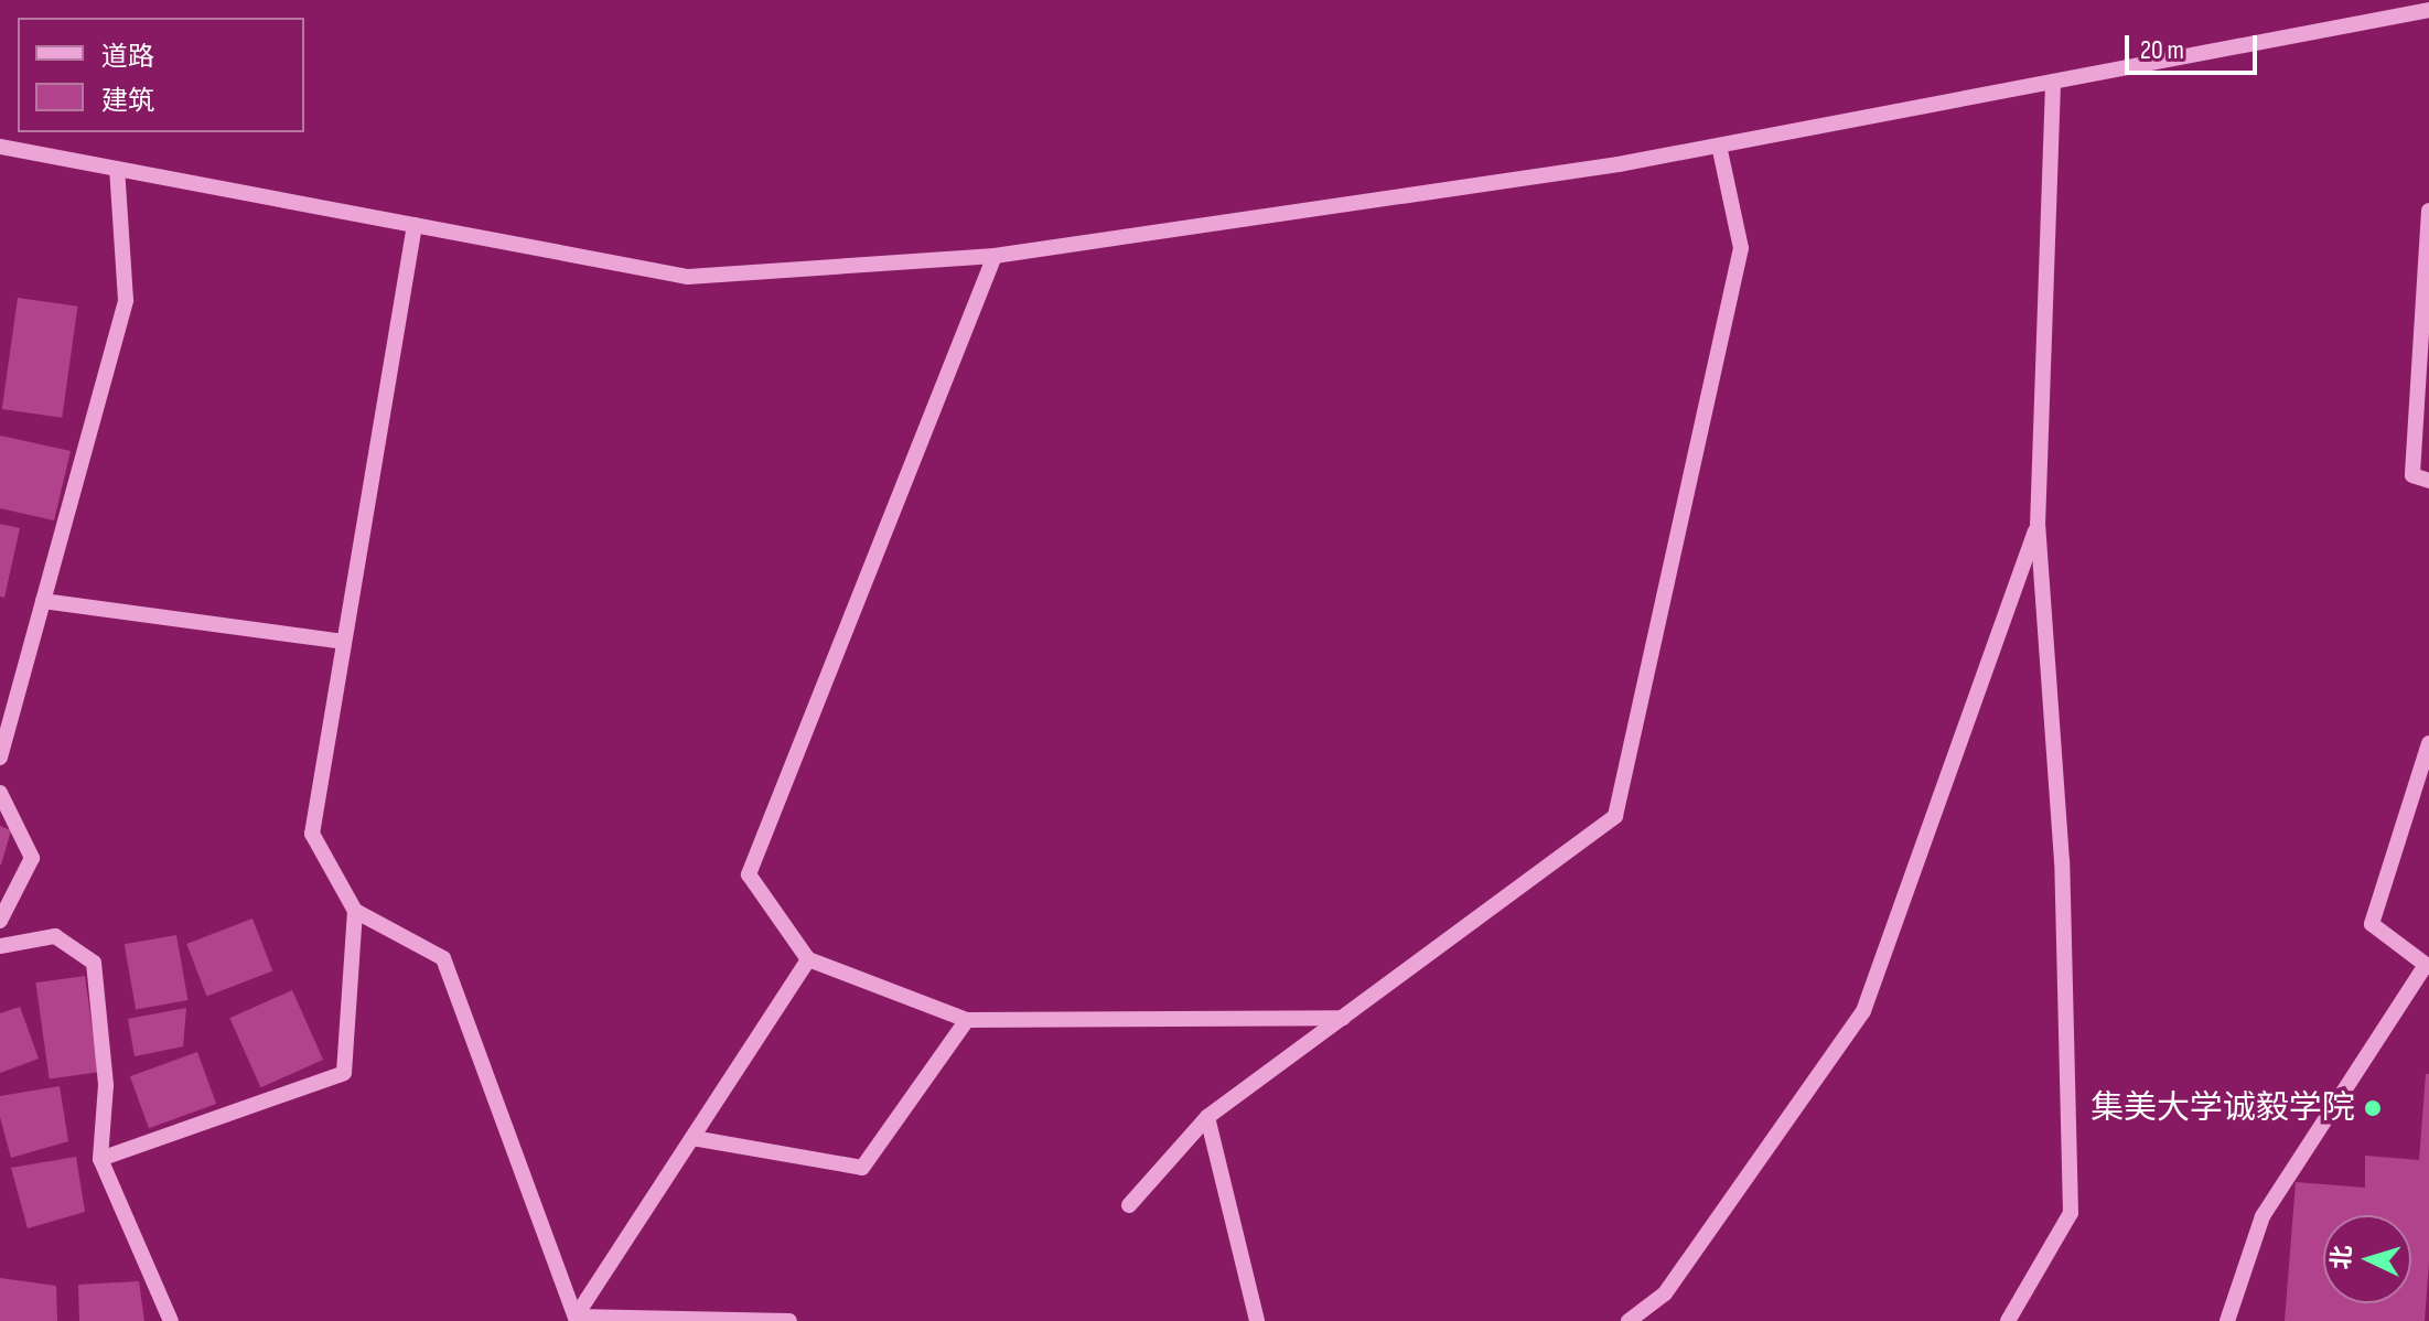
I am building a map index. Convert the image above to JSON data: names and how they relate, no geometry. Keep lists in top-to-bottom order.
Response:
{
  "places": ["集美大学诚毅学院"],
  "legend": ["道路", "建筑"],
  "scale_bar": "20 m",
  "north": "left"
}
